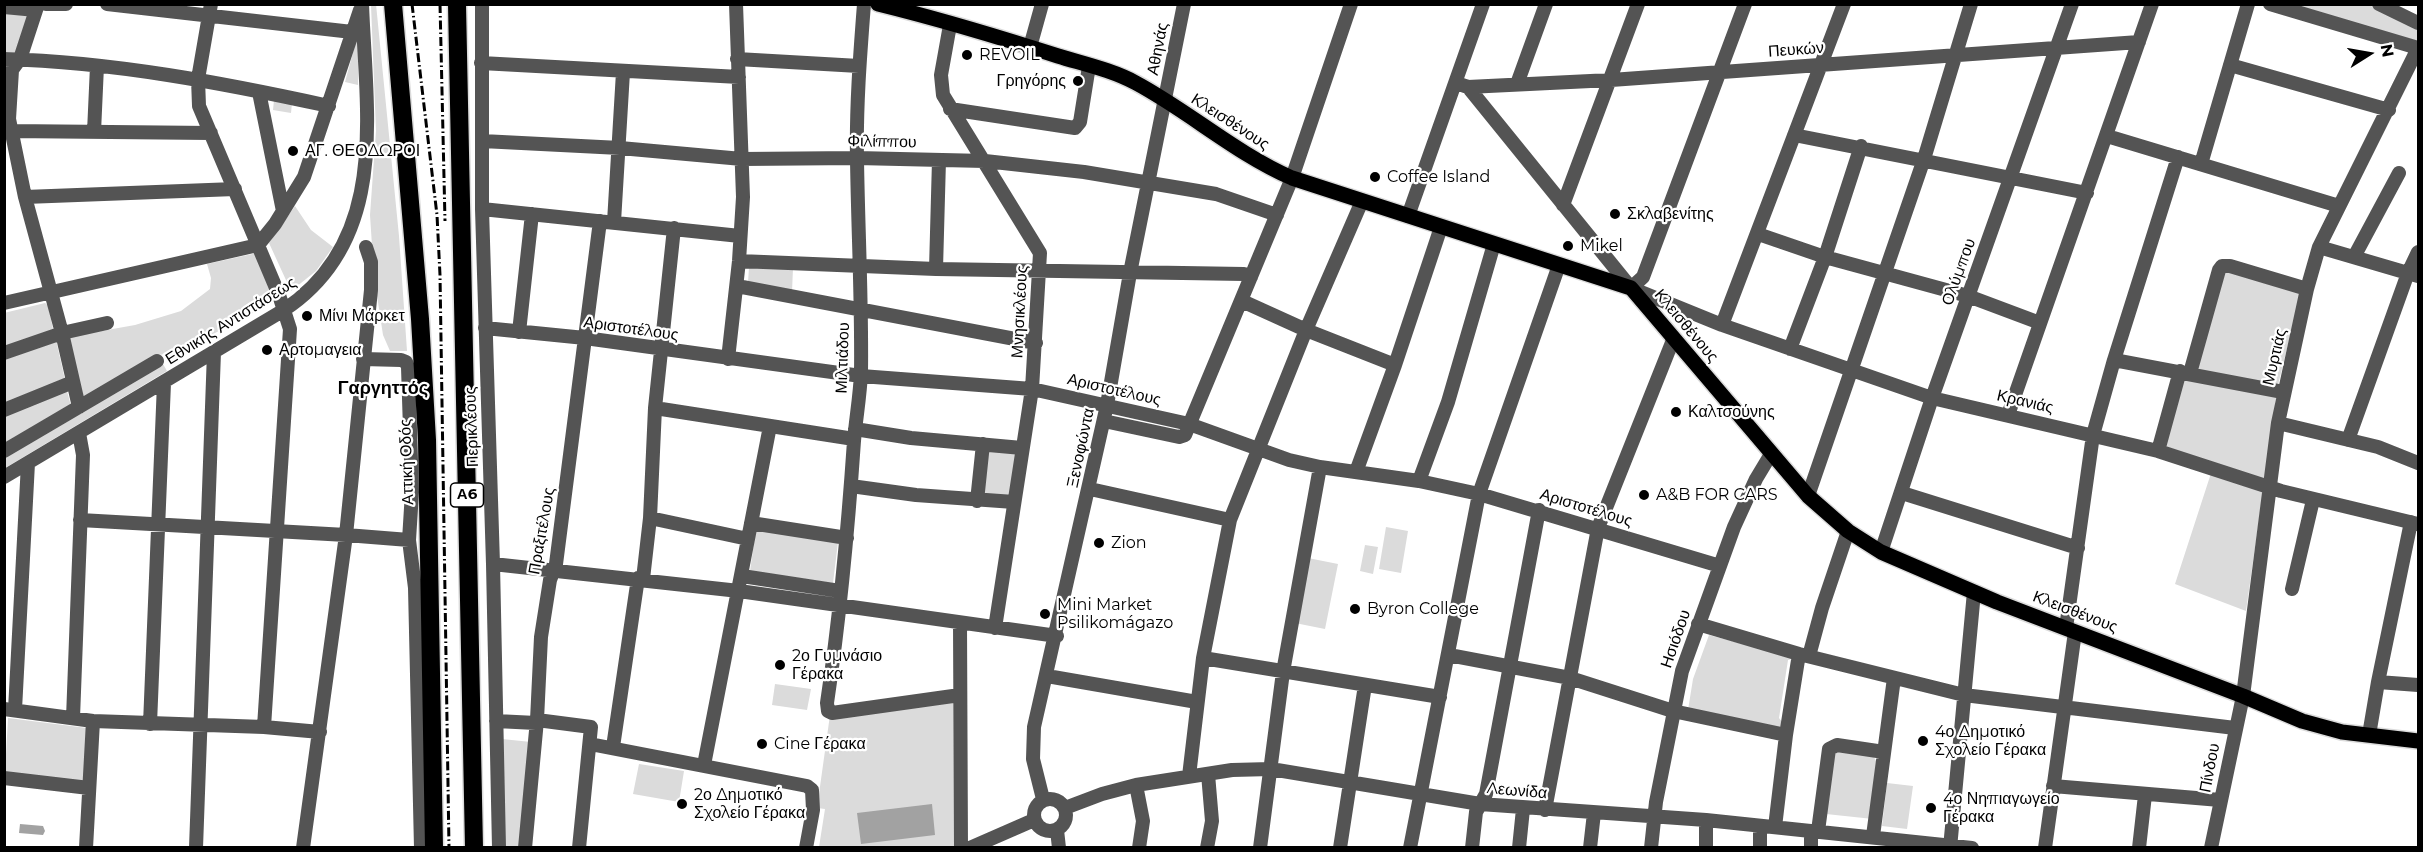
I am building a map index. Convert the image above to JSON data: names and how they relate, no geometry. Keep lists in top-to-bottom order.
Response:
{
  "streets": {
    "highway": ["Αττική Οδός", "Α6"],
    "main road": ["Κλεισθένους"],
    "street": [
      "Αθηνάς",
      "Πευκών",
      "Φιλίππου",
      "Ολύμπου",
      "Μνησικλέους",
      "Εθνικής Αντιστάσεως",
      "Αριστοτέλους",
      "Μυρτιάς",
      "Μιλτιάδου",
      "Κρανιάς",
      "Περικλέους",
      "Ξενοφώντα",
      "Πραξιτέλους",
      "Ησιόδου",
      "Πίνδου",
      "Λεωνίδα"
    ]
  },
  "crossings": [
    ["Αθηνάς", "Κλεισθένους"],
    ["Αθηνάς", "Ξενοφώντα"],
    ["Πευκών", "Ολύμπου"],
    ["Κλεισθένους", "Ολύμπου"],
    ["Κλεισθένους", "Μνησικλέους"],
    ["Κλεισθένους", "Μυρτιάς"],
    ["Κλεισθένους", "Κρανιάς"],
    ["Κλεισθένους", "Ξενοφώντα"],
    ["Κλεισθένους", "Ησιόδου"],
    ["Κλεισθένους", "Πίνδου"],
    ["Φιλίππου", "Μνησικλέους"],
    ["Φιλίππου", "Μιλτιάδου"],
    ["Φιλίππου", "Περικλέους"],
    ["Φιλίππου", "Ξενοφώντα"],
    ["Φιλίππου", "Πραξιτέλους"],
    ["Ολύμπου", "Κρανιάς"],
    ["Μνησικλέους", "Αριστοτέλους"],
    ["Αριστοτέλους", "Μιλτιάδου"],
    ["Αριστοτέλους", "Περικλέους"],
    ["Αριστοτέλους", "Ξενοφώντα"],
    ["Αριστοτέλους", "Πραξιτέλους"],
    ["Αριστοτέλους", "Ησιόδου"],
    ["Μυρτιάς", "Κρανιάς"],
    ["Μυρτιάς", "Πίνδου"],
    ["Ξενοφώντα", "Λεωνίδα"],
    ["Ησιόδου", "Λεωνίδα"]
  ],
  "districts": ["Γαργηττός"],
  "places": [
    "REVOIL",
    "Γρηγόρης",
    "ΑΓ. ΘΕΟΔΩΡΟΙ",
    "Coffee Island",
    "Σκλαβενίτης",
    "Mikel",
    "Μίνι Μάρκετ",
    "Αρτομαγεια",
    "Καλτσούνης",
    "A&B FOR CARS",
    "Zion",
    "Byron College",
    "Mini Market Psilikomágazo",
    "2ο Γυμνάσιο Γέρακα",
    "4ο Δημοτικό Σχολείο Γέρακα",
    "Cine Γέρακα",
    "2ο Δημοτικό Σχολείο Γέρακα",
    "4ο Νηπιαγωγείο Γέρακα"
  ],
  "north": "right"
}
